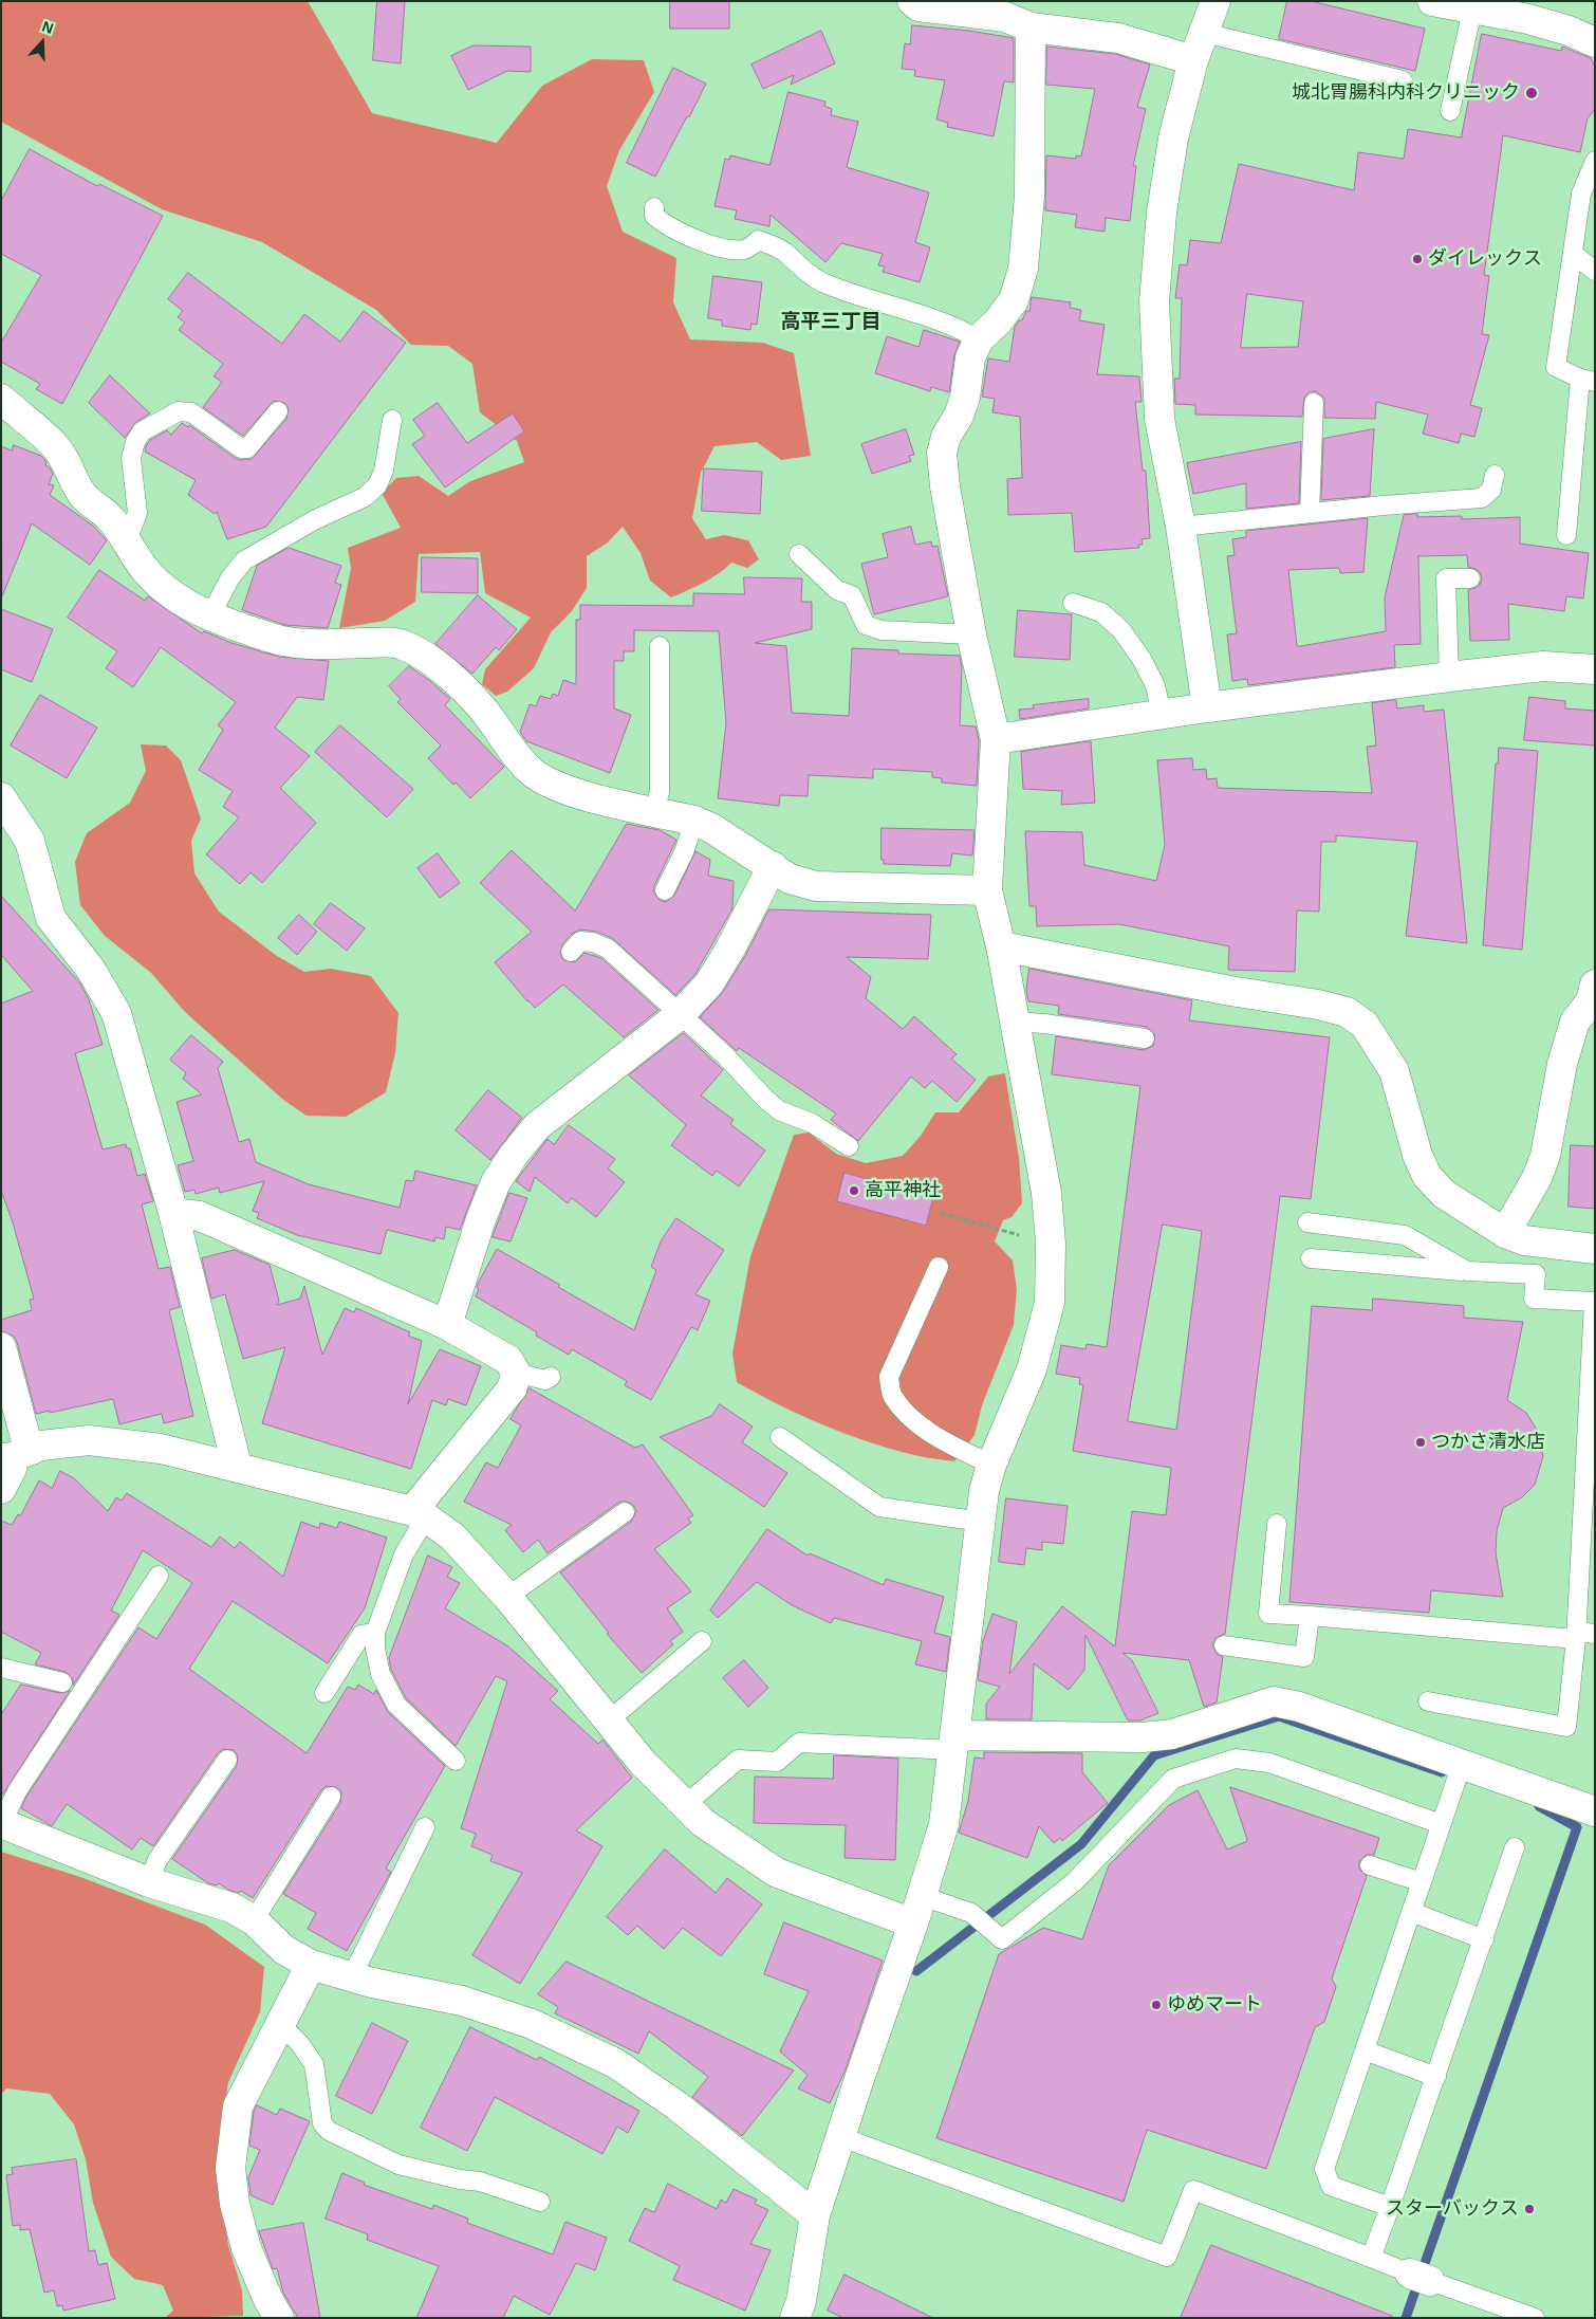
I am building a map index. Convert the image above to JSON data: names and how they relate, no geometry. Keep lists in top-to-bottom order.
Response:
{
  "districts": ["高平三丁目"],
  "places": [
    "城北胃腸科内科クリニック",
    "ダイレックス",
    "高平神社",
    "つかさ清水店",
    "ゆめマート",
    "スターバックス"
  ],
  "north": "top"
}
